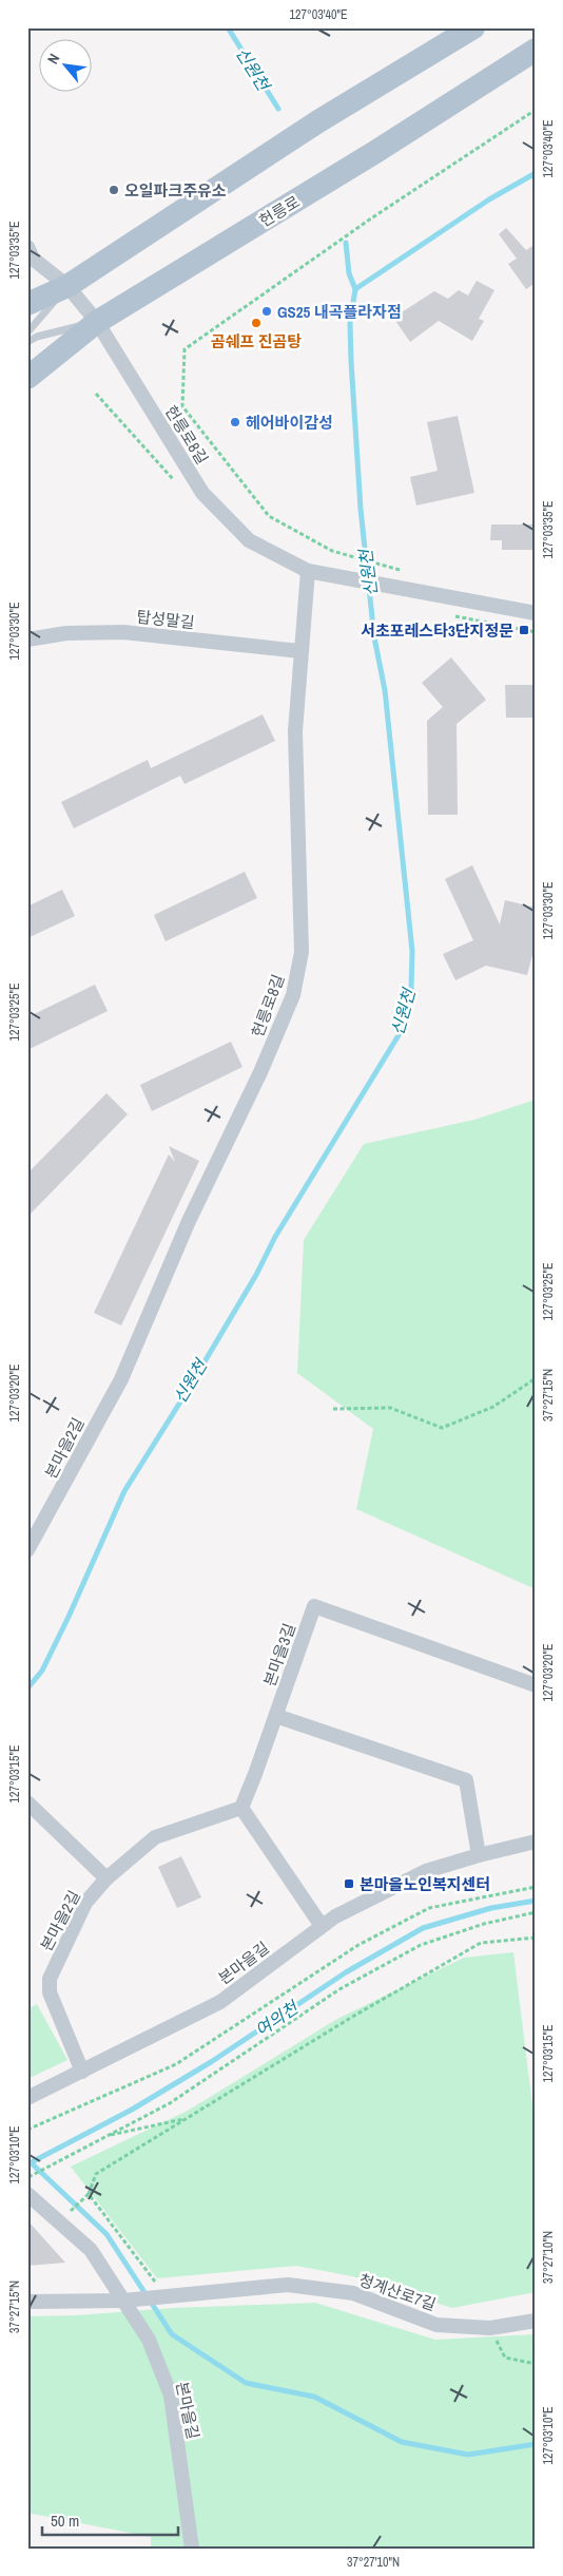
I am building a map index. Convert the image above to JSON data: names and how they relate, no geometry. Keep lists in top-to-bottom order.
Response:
{
  "streets": {
    "main road": ["헌릉로"],
    "street": [
      "헌릉로8길",
      "탑성말길",
      "본마을2길",
      "본마을3길",
      "본마을길",
      "청계산로7길"
    ]
  },
  "crossings": [
    ["헌릉로", "헌릉로8길"],
    ["헌릉로8길", "탑성말길"],
    ["헌릉로8길", "본마을2길"],
    ["본마을2길", "본마을3길"],
    ["본마을2길", "본마을길"],
    ["본마을길", "청계산로7길"]
  ],
  "water": ["신원천", "여의천"],
  "places": {
    "other": [
      "오일파크주유소",
      "GS25 내곡플라자점",
      "곰쉐프 진곰탕",
      "헤어바이감성"
    ],
    "transit": ["서초포레스타3단지정문", "본마을노인복지센터"]
  },
  "scale_bar": "50 m",
  "north": "top left",
  "coordinates": [
    "127°03'40\"E",
    "127°03'35\"E",
    "127°03'30\"E",
    "127°03'25\"E",
    "127°03'20\"E",
    "37°27'15\"N",
    "127°03'15\"E",
    "127°03'10\"E",
    "37°27'10\"N"
  ]
}
